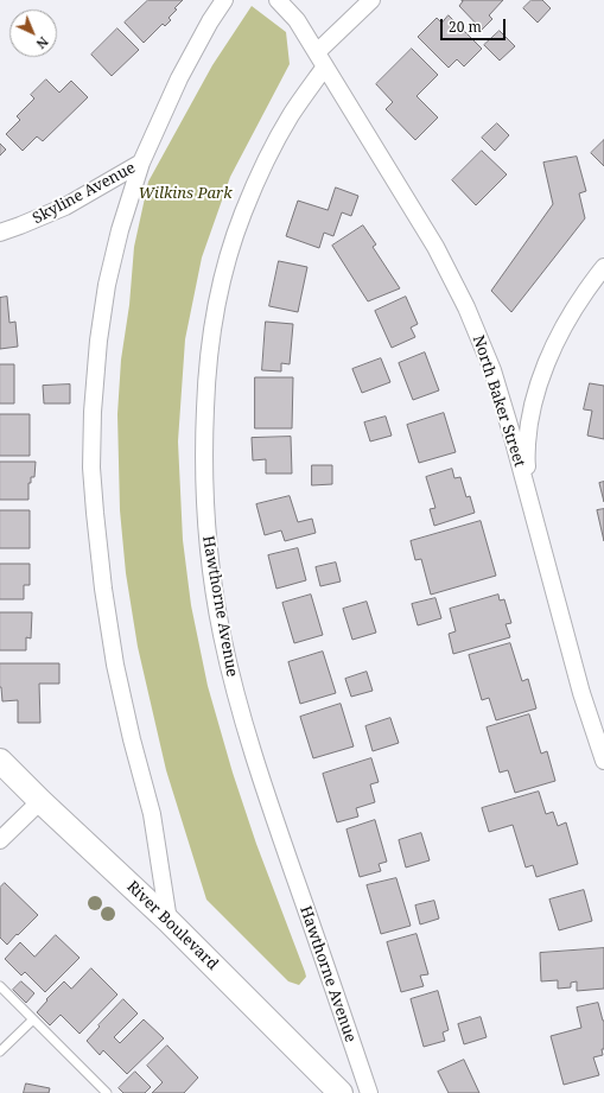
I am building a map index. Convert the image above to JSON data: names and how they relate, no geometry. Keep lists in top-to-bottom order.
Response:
{
  "streets": {
    "main road": ["River Boulevard"],
    "street": ["Skyline Avenue", "North Baker Street", "Hawthorne Avenue"]
  },
  "crossings": [
    ["North Baker Street", "Hawthorne Avenue"]
  ],
  "parks": ["Wilkins Park"],
  "scale_bar": "20 m",
  "north": "bottom right"
}
